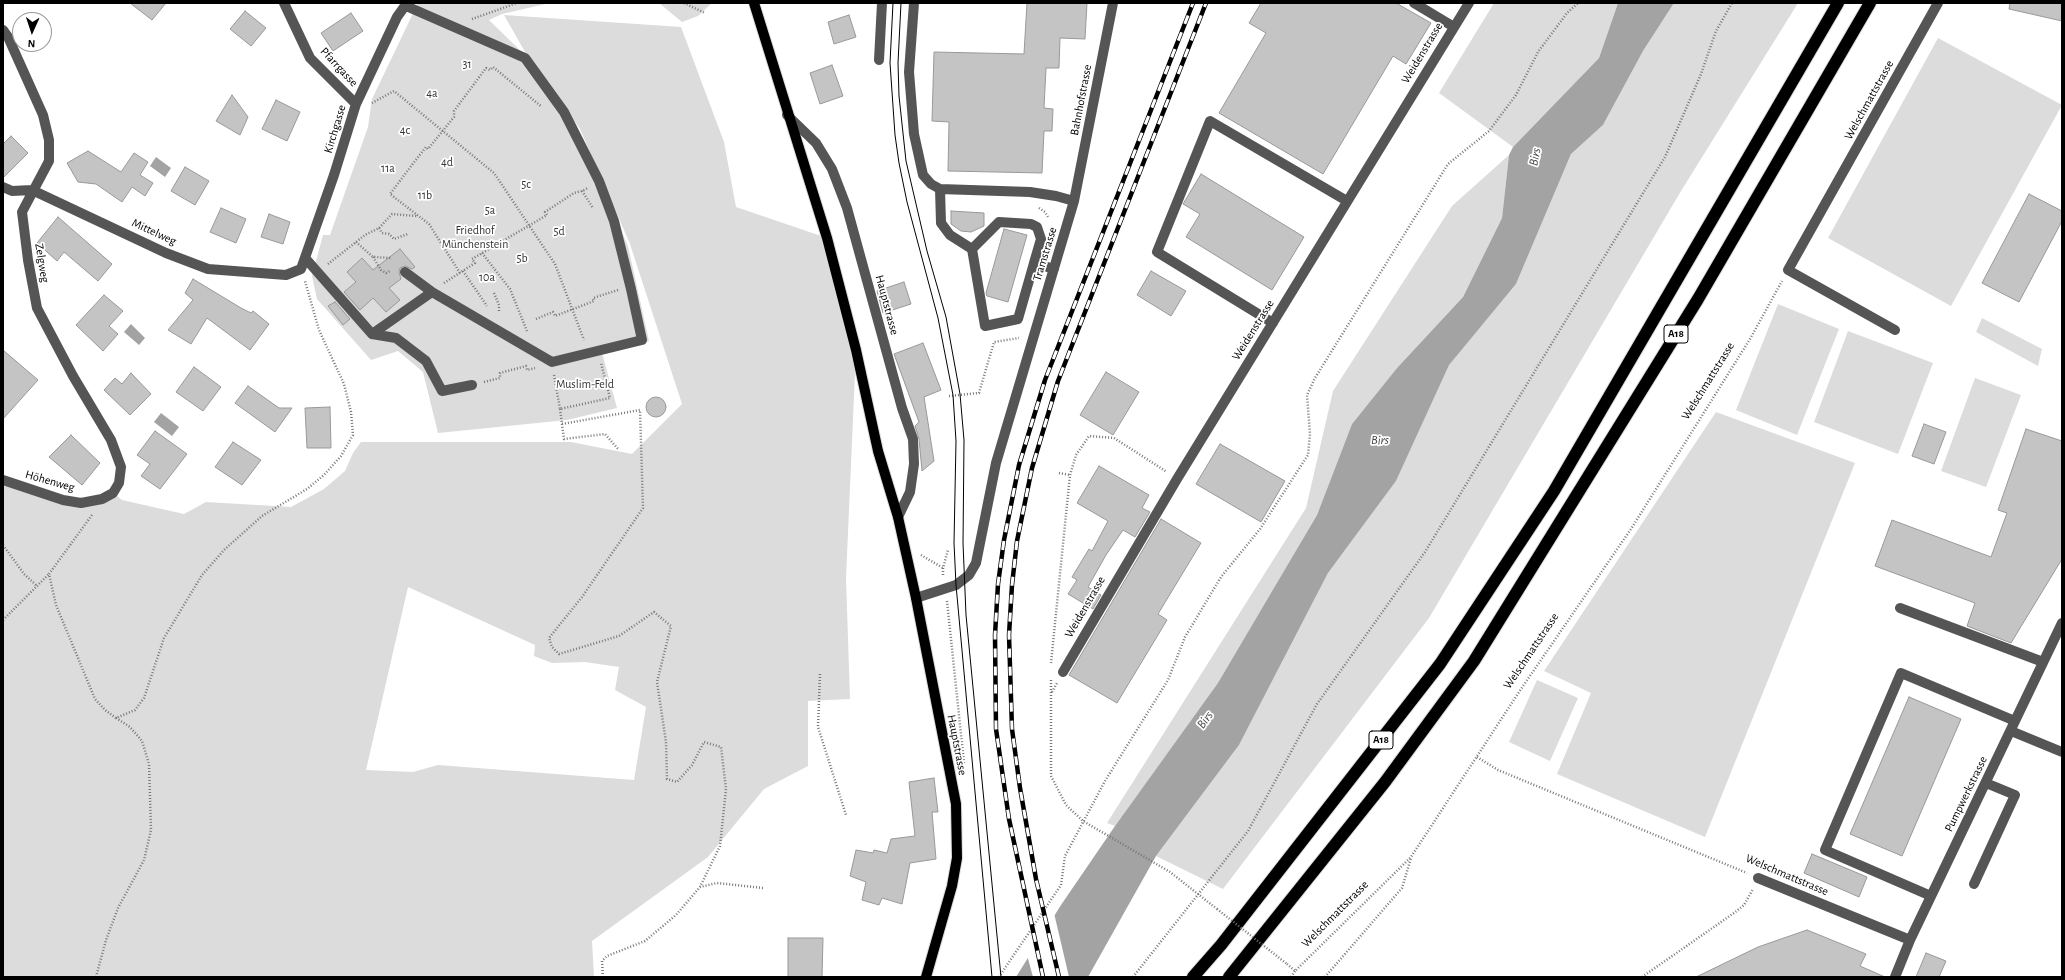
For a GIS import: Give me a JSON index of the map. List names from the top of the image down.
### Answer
{
  "streets": {
    "highway": ["A18"],
    "main road": ["Hauptstrasse"],
    "street": [
      "Weidenstrasse",
      "Pfarrgasse",
      "Bahnhofstrasse",
      "Welschmattstrasse",
      "Kirchgasse",
      "Mittelweg",
      "Tramstrasse",
      "Zelgweg",
      "Höhenweg",
      "Pumpwerkstrasse"
    ]
  },
  "crossings": [
    ["Pfarrgasse", "Kirchgasse"],
    ["Bahnhofstrasse", "Tramstrasse"],
    ["Welschmattstrasse", "Pumpwerkstrasse"],
    ["Kirchgasse", "Mittelweg"],
    ["Mittelweg", "Zelgweg"],
    ["Tramstrasse", "Hauptstrasse"],
    ["Zelgweg", "Höhenweg"]
  ],
  "water": ["Birs"],
  "parks": [
    "31",
    "4a",
    "4c",
    "4d",
    "11a",
    "5c",
    "11b",
    "5a",
    "Friedhof Münchenstein",
    "5d",
    "5b",
    "10a",
    "Muslim-Feld"
  ],
  "north": "bottom"
}
